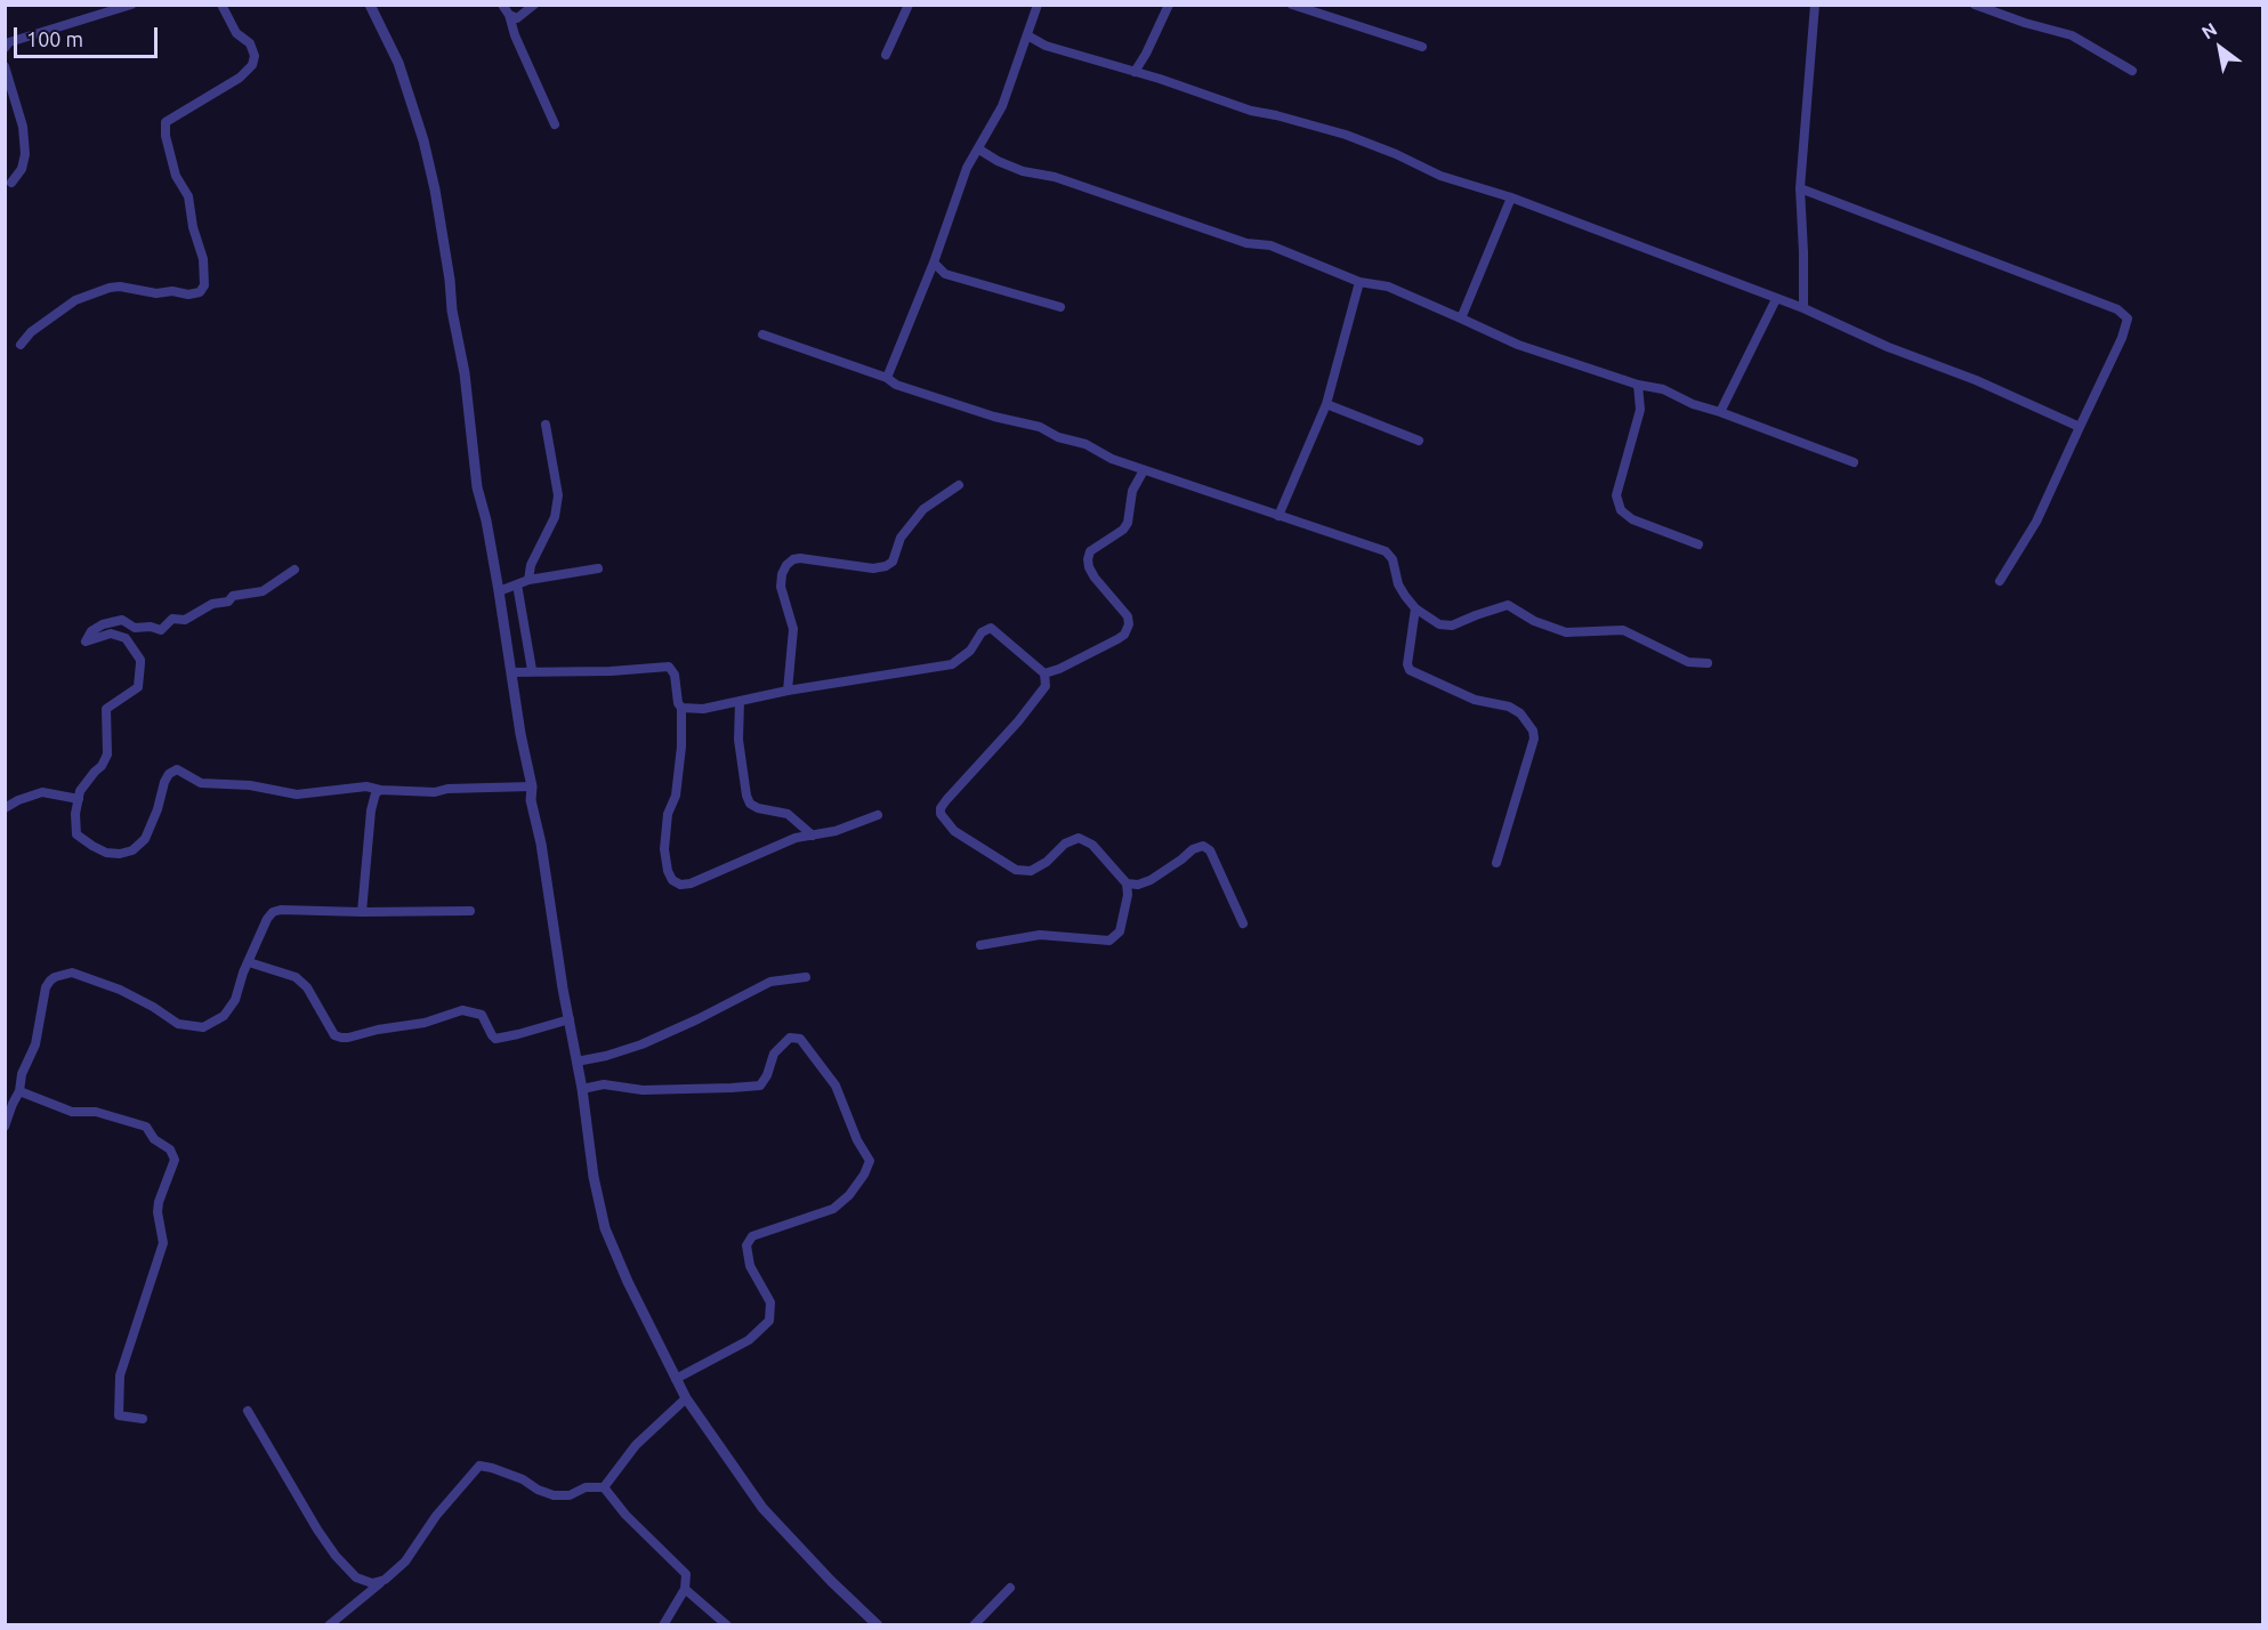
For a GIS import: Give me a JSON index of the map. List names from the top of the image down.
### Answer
{
  "scale_bar": "100 m",
  "north": "top left"
}
